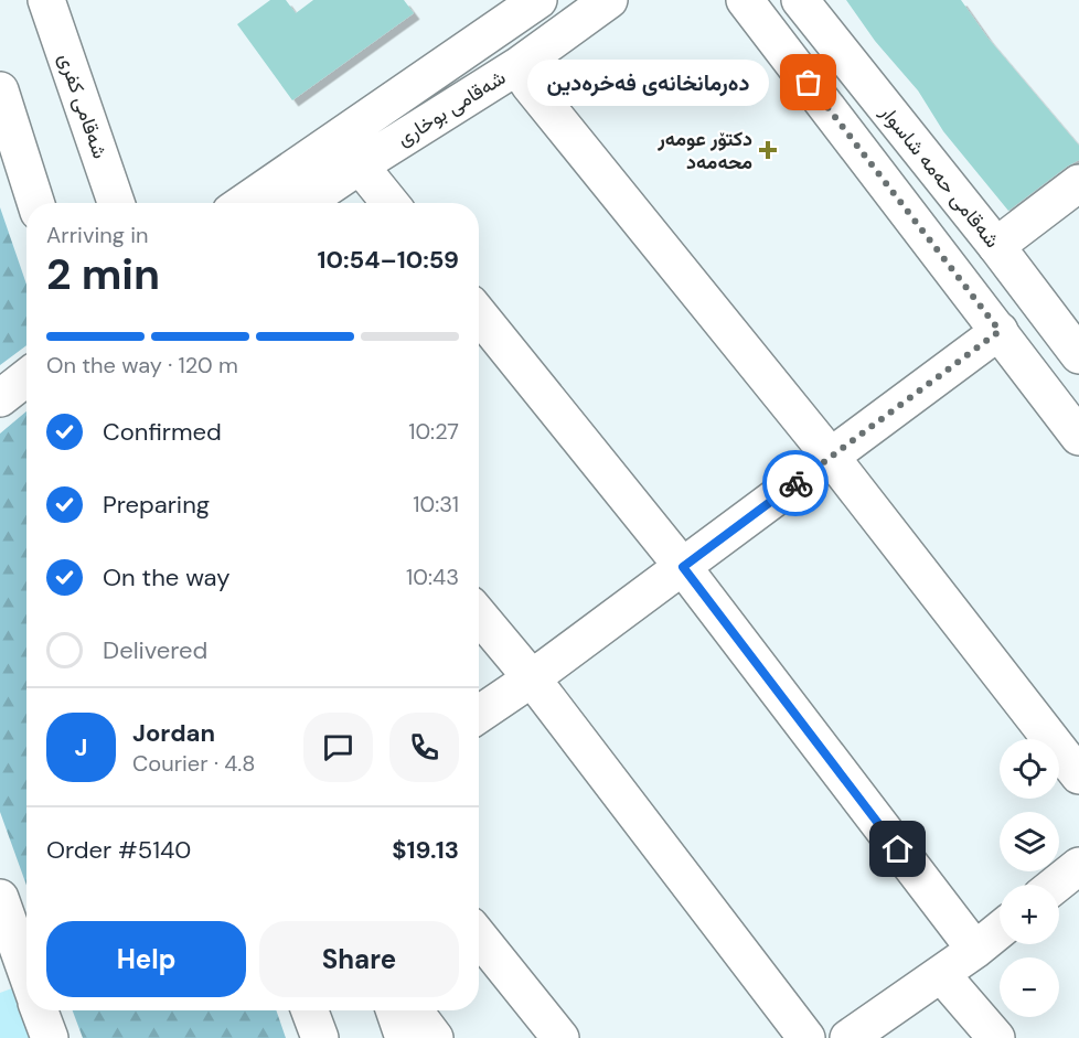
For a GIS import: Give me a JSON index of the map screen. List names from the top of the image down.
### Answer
{
  "streets": {
    "main road": ["شەقامی کفری", "شەقامی بوخاری", "شەقامی حەمە شاسوار"]
  },
  "places": {
    "other": ["دەرمانخانەی فەخرەدین"],
    "health": ["دکتۆر عومەر محەمەد"]
  },
  "page": {
    "bubble": "دەرمانخانەی فەخرەدین",
    "heading": ["2 min", "Arriving in", "10:54–10:59"],
    "panel": [
      "Jordan",
      "Courier · 4.8",
      "Order #5140",
      "$19.13"
    ],
    "bar": "On the way · 120 m",
    "list": [
      ["Confirmed", "10:27"],
      ["Preparing", "10:31"],
      ["On the way", "10:43"],
      "Delivered"
    ],
    "round": "J",
    "map_buttons": ["+", "−"],
    "buttons": ["Help", "Share"]
  }
}
